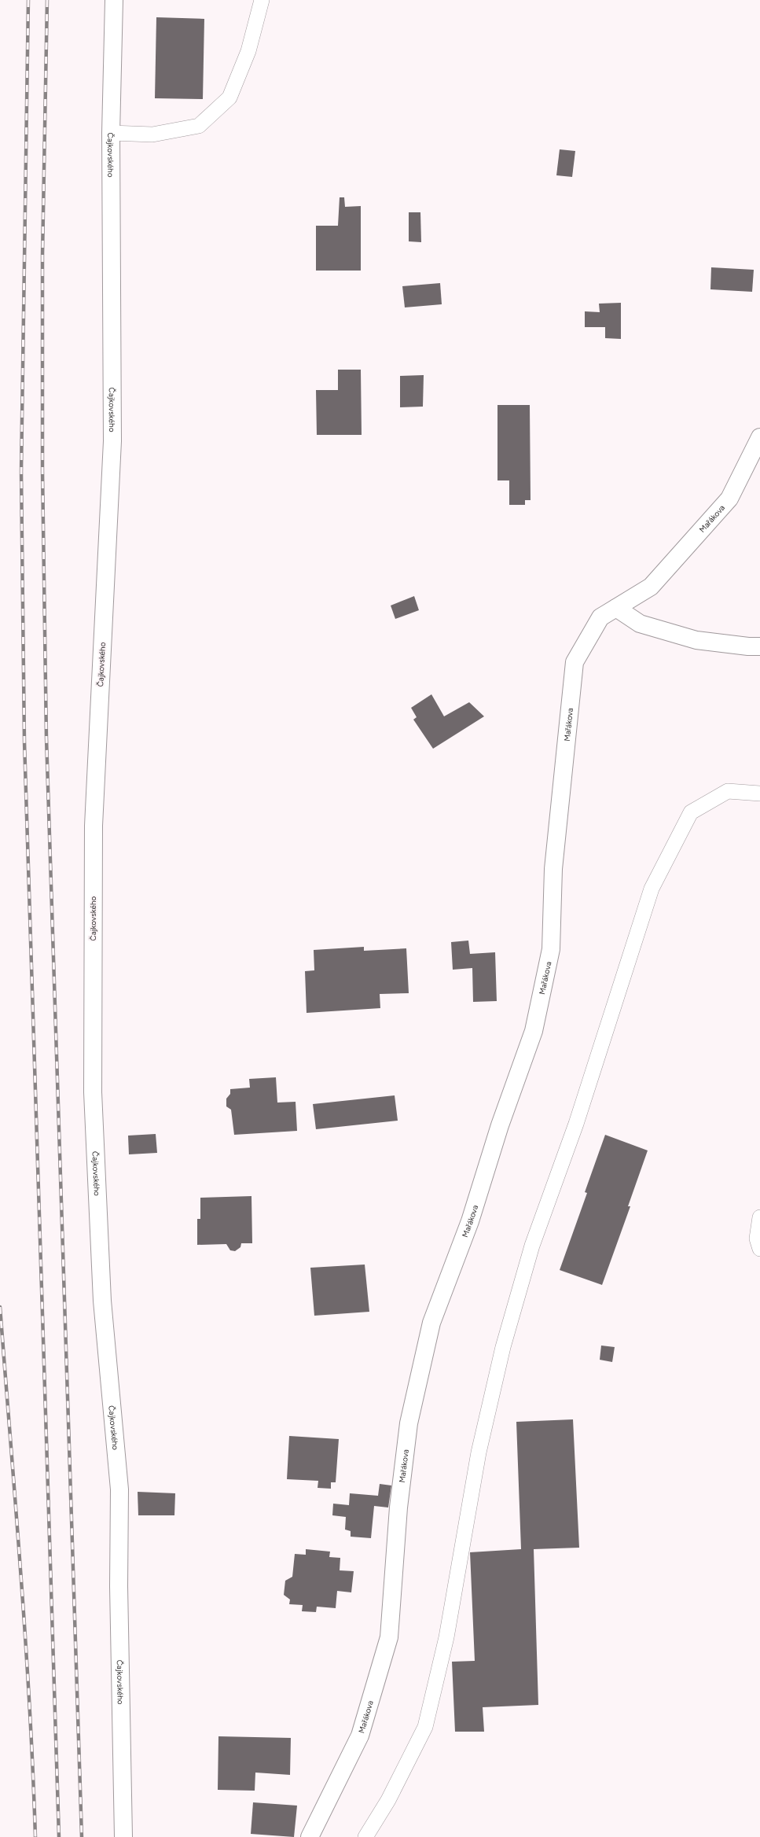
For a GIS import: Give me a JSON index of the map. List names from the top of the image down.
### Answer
{
  "streets": {
    "street": ["Čajkovského", "Mařákova"]
  }
}
